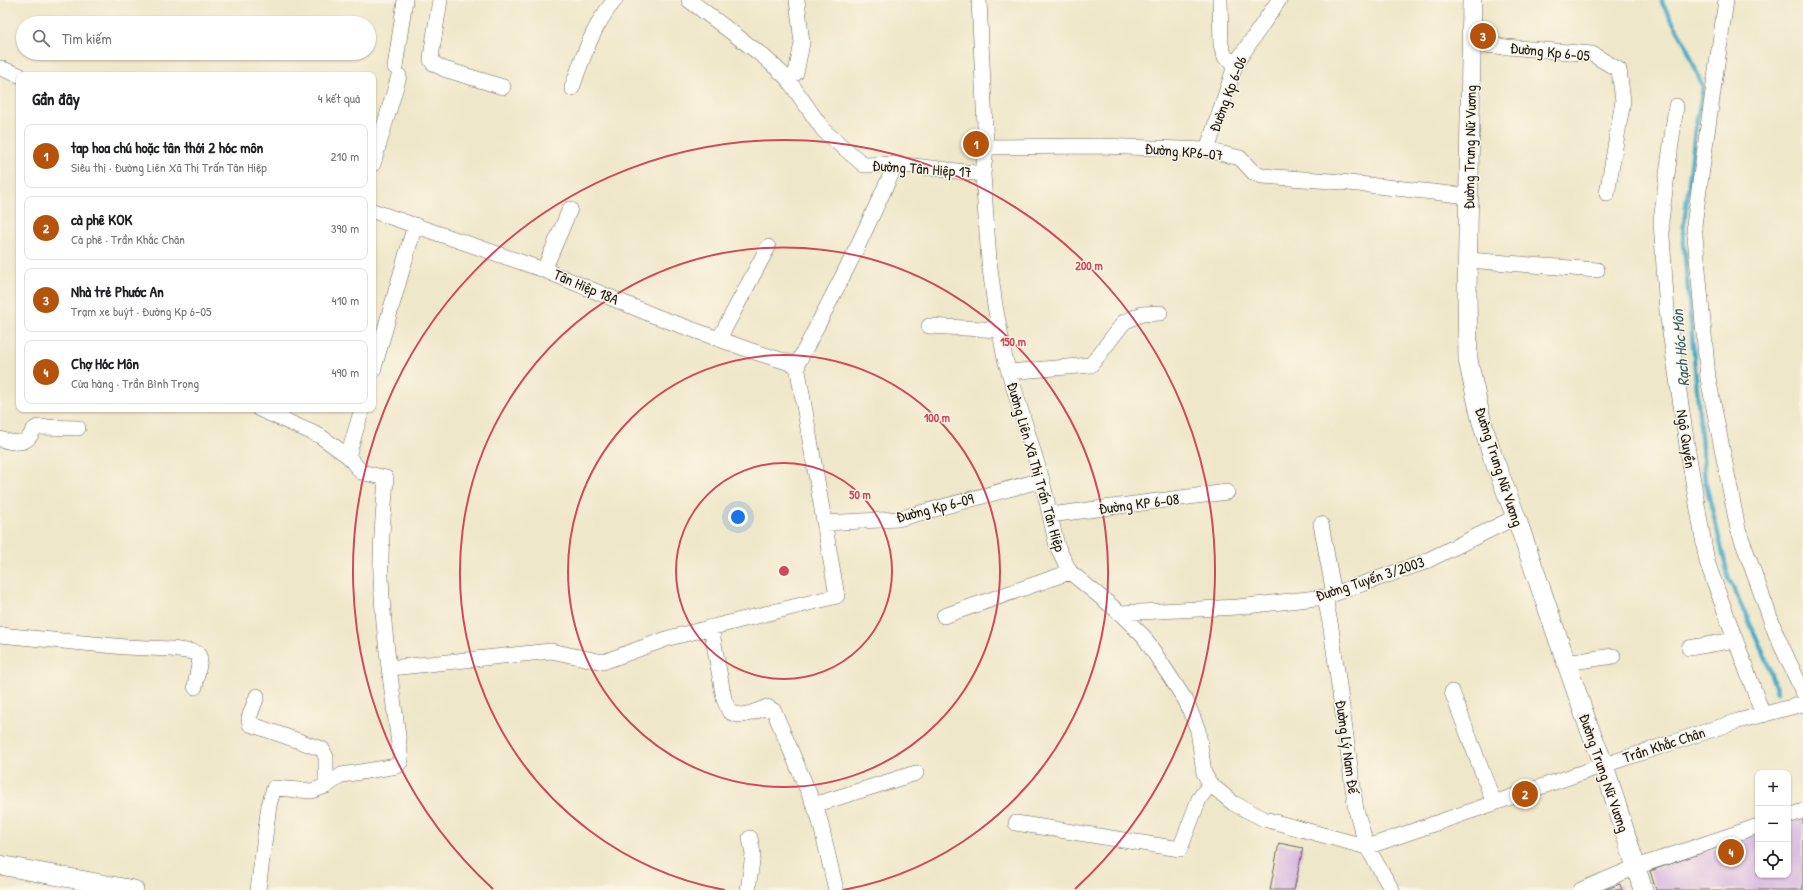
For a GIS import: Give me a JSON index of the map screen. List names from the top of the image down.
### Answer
{
  "streets": {
    "main road": ["Đường Trưng Nữ Vương"],
    "street": [
      "Đường Kp 6-05",
      "Đường Kp 6-06",
      "Đường KP6-07",
      "Đường Tân Hiệp 17",
      "Tân Hiệp 18A",
      "Ngô Quyền",
      "Đường Liên Xã Thị Trấn Tân Hiệp",
      "Đường KP 6-08",
      "Đường Kp 6-09",
      "Đường Tuyến 3/2003",
      "Trần Khắc Chân",
      "Đường Lý Nam Đế"
    ]
  },
  "crossings": [
    ["Đường Kp 6-05", "Đường Trưng Nữ Vương"],
    ["Đường Kp 6-06", "Đường KP6-07"],
    ["Đường Trưng Nữ Vương", "Đường KP6-07"],
    ["Đường Trưng Nữ Vương", "Đường Tuyến 3/2003"],
    ["Đường Trưng Nữ Vương", "Trần Khắc Chân"],
    ["Đường KP6-07", "Đường Liên Xã Thị Trấn Tân Hiệp"],
    ["Đường Tân Hiệp 17", "Đường Liên Xã Thị Trấn Tân Hiệp"],
    ["Ngô Quyền", "Trần Khắc Chân"],
    ["Đường Liên Xã Thị Trấn Tân Hiệp", "Đường KP 6-08"],
    ["Đường Liên Xã Thị Trấn Tân Hiệp", "Đường Kp 6-09"],
    ["Đường Liên Xã Thị Trấn Tân Hiệp", "Đường Tuyến 3/2003"],
    ["Đường Liên Xã Thị Trấn Tân Hiệp", "Trần Khắc Chân"],
    ["Đường Liên Xã Thị Trấn Tân Hiệp", "Đường Lý Nam Đế"],
    ["Đường Tuyến 3/2003", "Đường Lý Nam Đế"],
    ["Trần Khắc Chân", "Đường Lý Nam Đế"]
  ],
  "water": ["Rạch Hóc Môn"],
  "page": {
    "search": "Tìm kiếm",
    "pins": [
      "3",
      "1",
      "2",
      "4"
    ],
    "heading": ["Gần đây", "4 kết quả"],
    "list": [
      {
        "mark": "1",
        "name": "tap hoa chú hoặc tân thới 2 hóc môn",
        "note": "Siêu thị · Đường Liên Xã Thị Trấn Tân Hiệp",
        "value": "210 m"
      },
      {
        "mark": "2",
        "name": "cà phê KOK",
        "note": "Cà phê · Trần Khắc Chân",
        "value": "390 m"
      },
      {
        "mark": "3",
        "name": "Nhà trẻ Phước An",
        "note": "Trạm xe buýt · Đường Kp 6-05",
        "value": "410 m"
      },
      {
        "mark": "4",
        "name": "Chợ Hóc Môn",
        "note": "Cửa hàng · Trần Bình Trọng",
        "value": "490 m"
      }
    ],
    "map_buttons": ["+", "−"]
  },
  "rings": [
    "200 m",
    "150 m",
    "100 m",
    "50 m"
  ]
}
